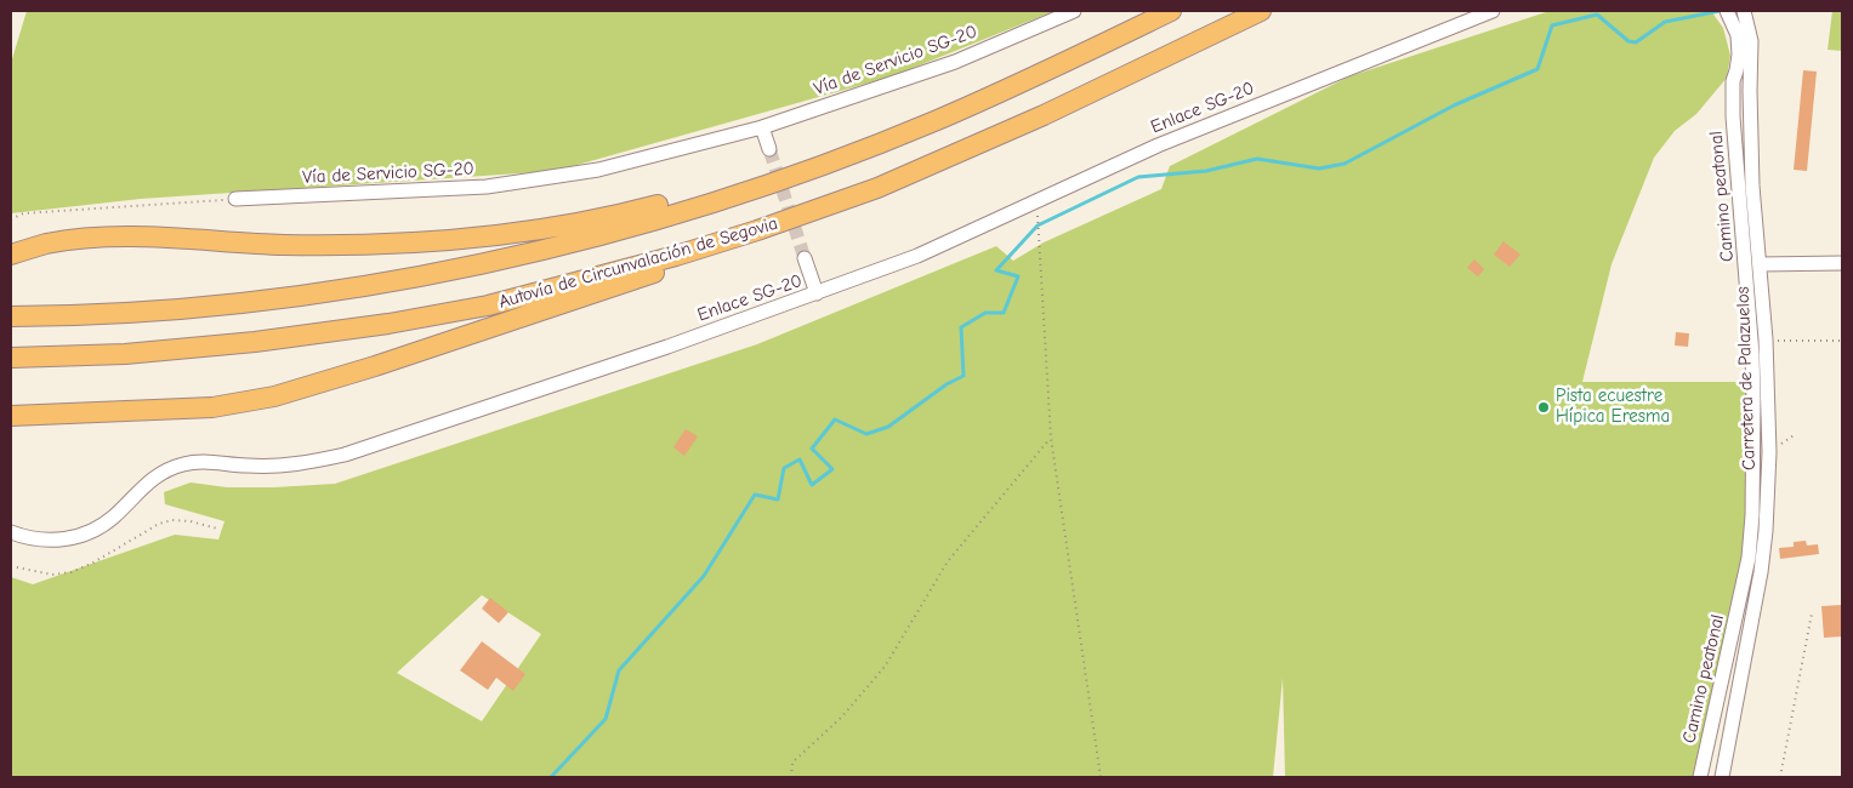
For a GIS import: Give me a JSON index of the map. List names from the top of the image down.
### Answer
{
  "streets": {
    "highway": ["Autovía de Circunvalación de Segovia"],
    "street": [
      "Vía de Servicio SG-20",
      "Enlace SG-20",
      "Camino peatonal",
      "Carretera de Palazuelos"
    ]
  },
  "places": ["Pista ecuestre Hípica Eresma"]
}
